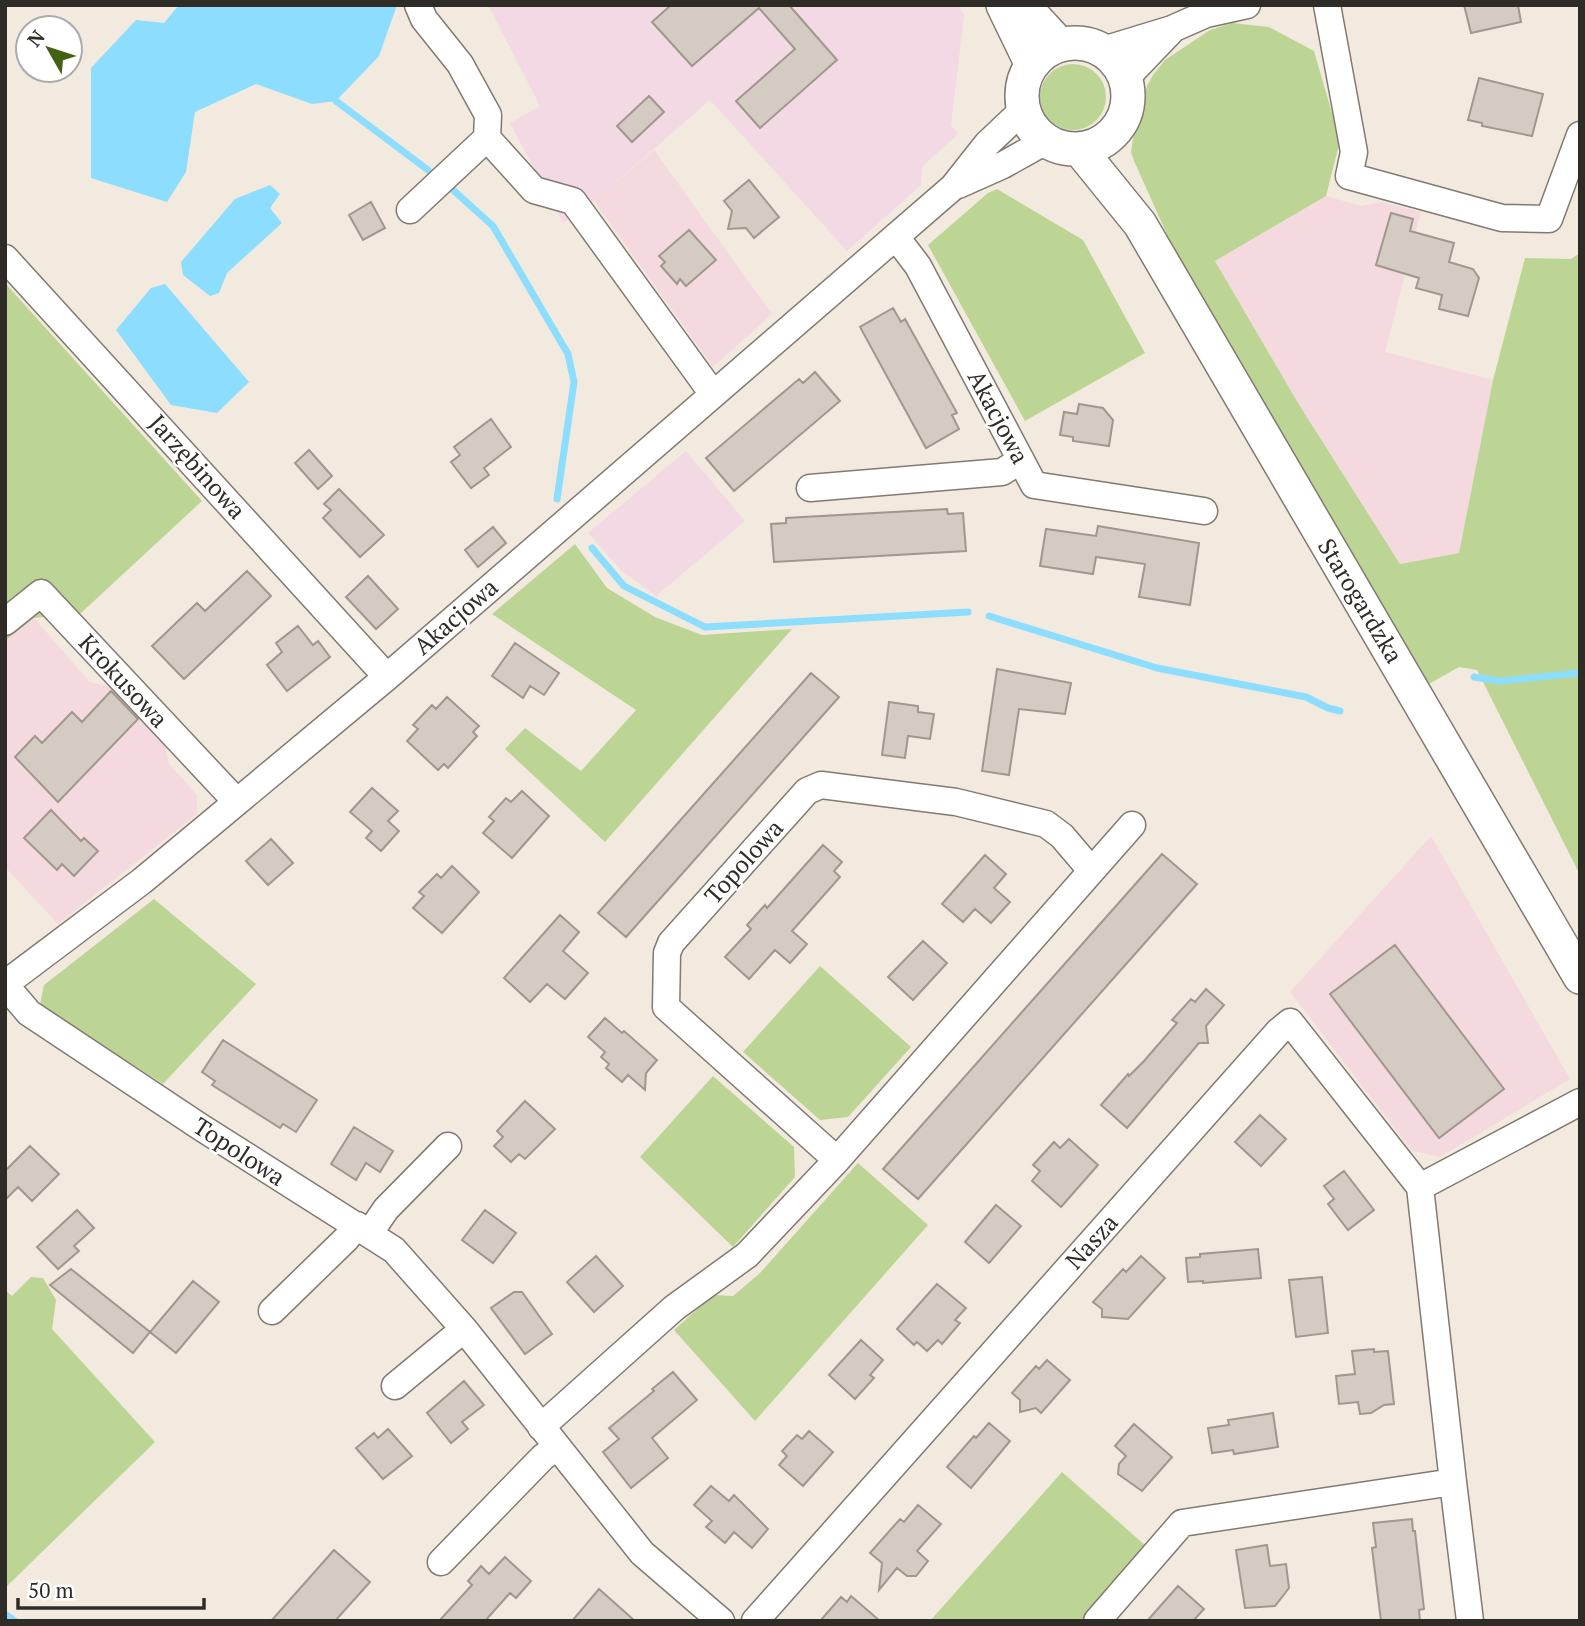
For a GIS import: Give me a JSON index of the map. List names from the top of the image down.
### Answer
{
  "streets": {
    "main road": ["Starogardzka"],
    "street": [
      "Akacjowa",
      "Jarzębinowa",
      "Krokusowa",
      "Topolowa",
      "Nasza"
    ]
  },
  "crossings": [
    ["Akacjowa", "Jarzębinowa"],
    ["Akacjowa", "Starogardzka"],
    ["Akacjowa", "Krokusowa"],
    ["Akacjowa", "Topolowa"]
  ],
  "scale_bar": "50 m",
  "north": "top left"
}
